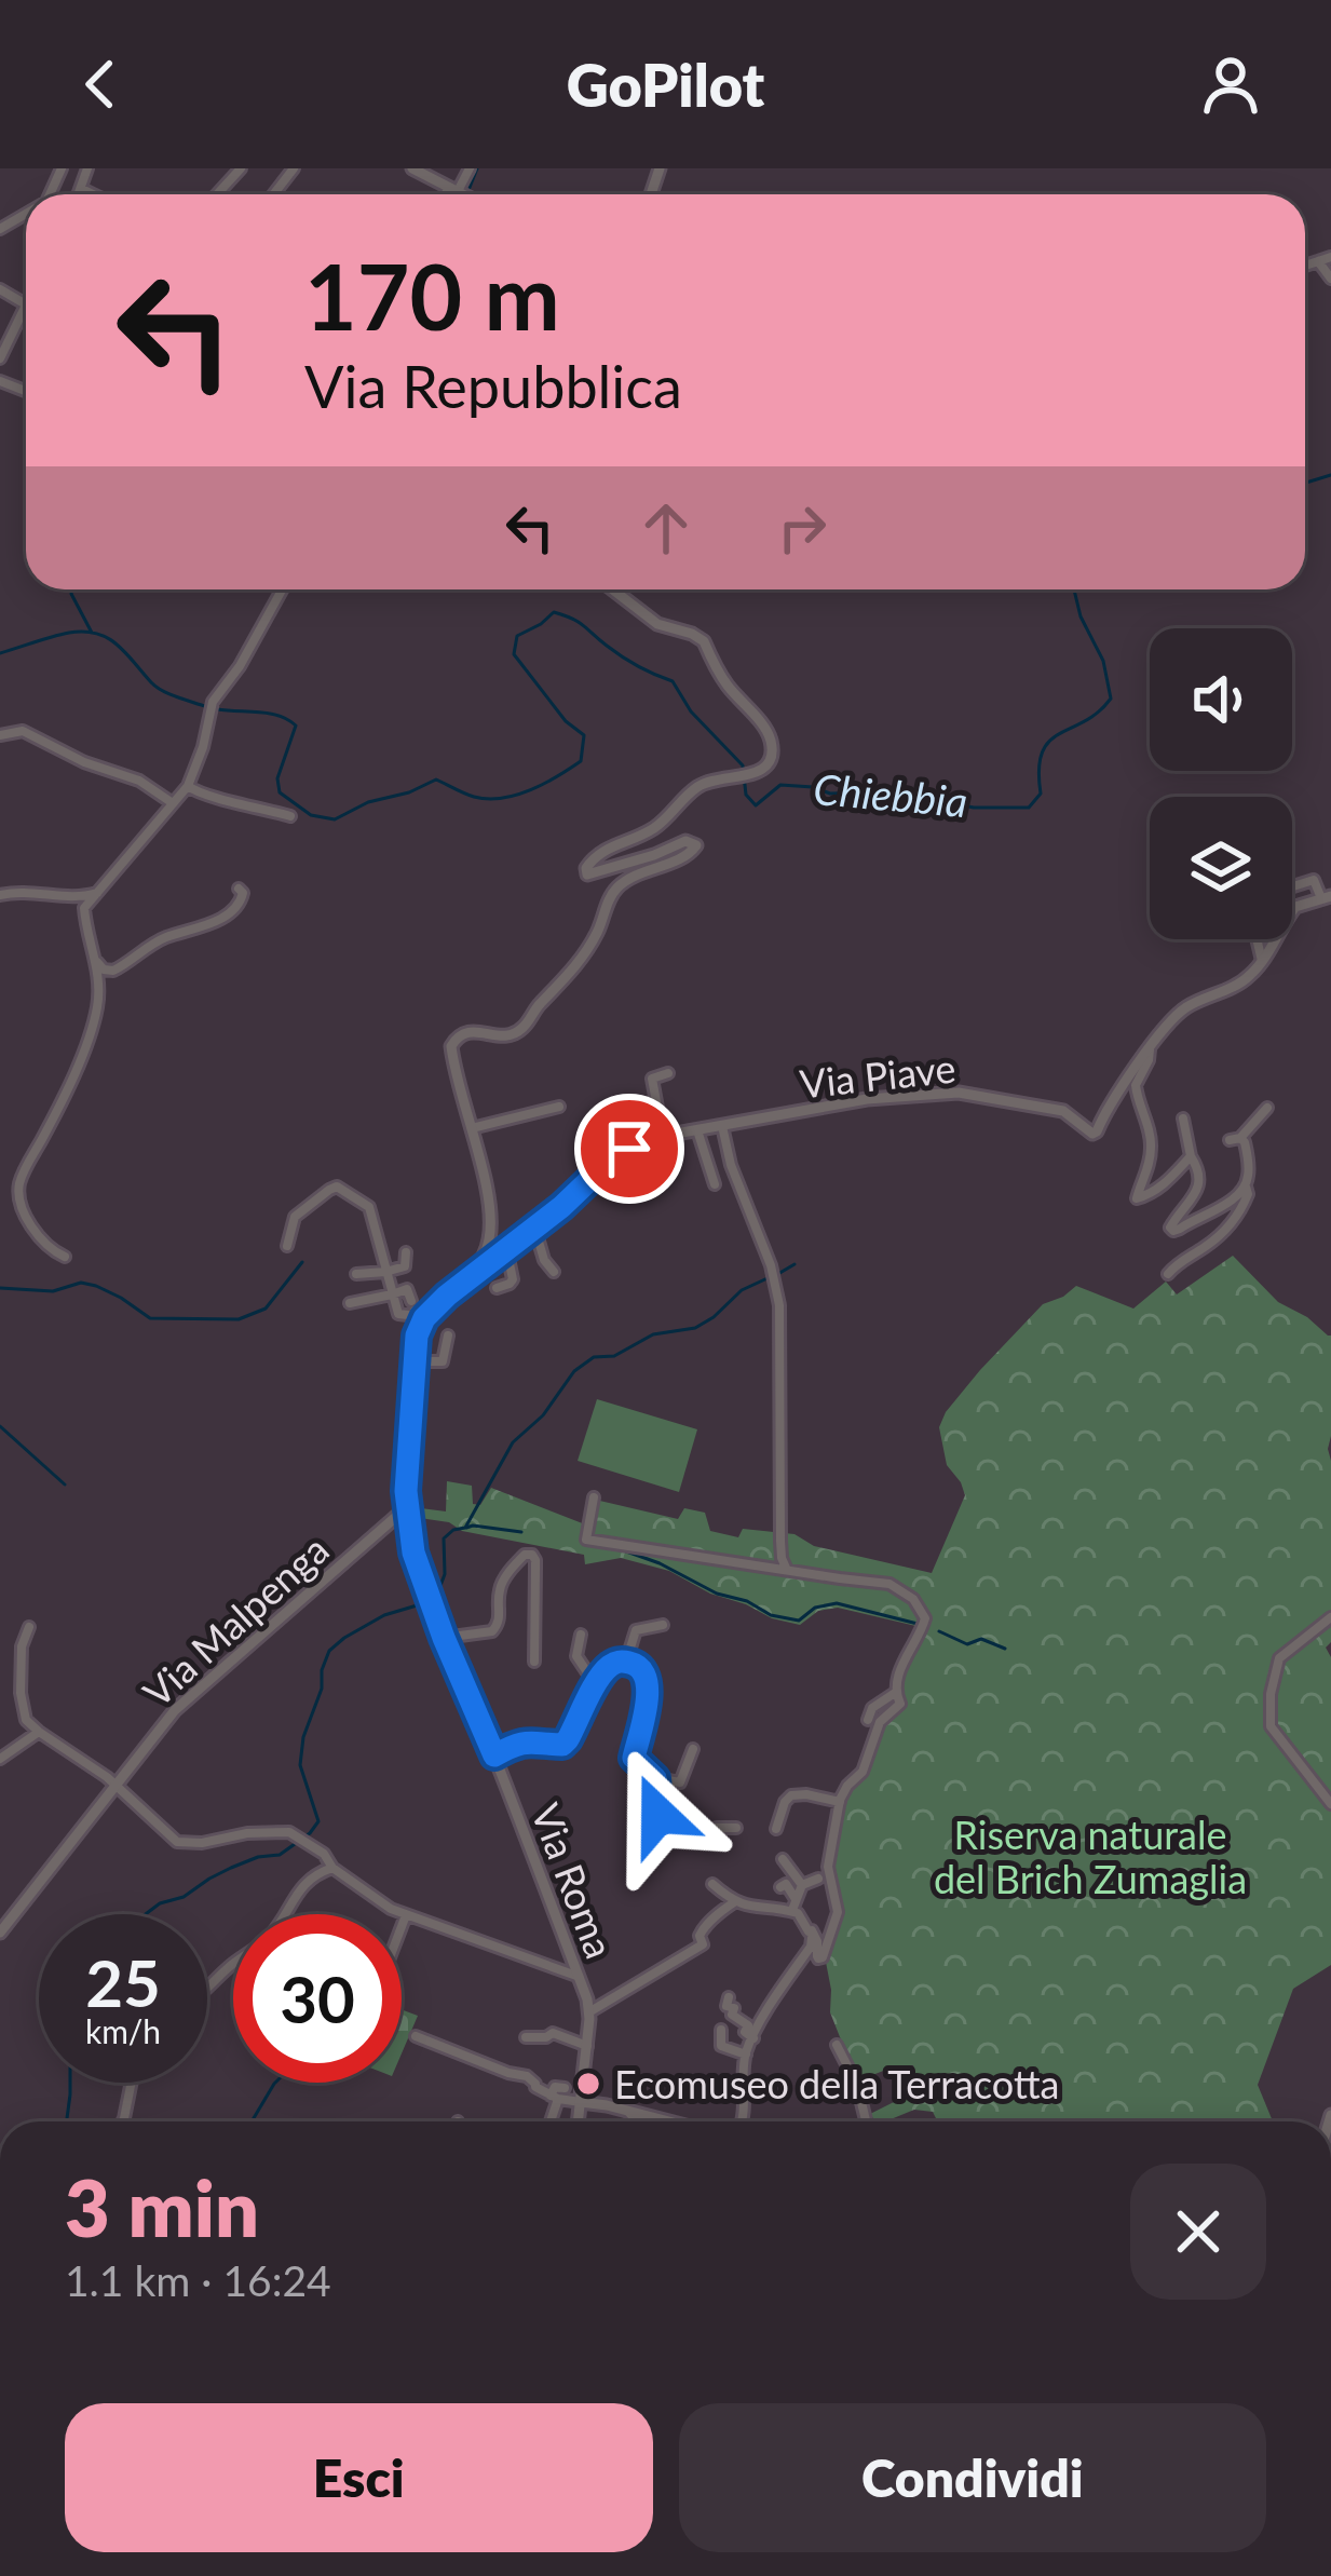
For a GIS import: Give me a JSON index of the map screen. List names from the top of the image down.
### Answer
{
  "streets": {
    "street": ["Via Piave", "Via Malpenga", "Via Roma"]
  },
  "crossings": [
    ["Via Malpenga", "Via Roma"]
  ],
  "water": ["Chiebbia"],
  "parks": ["Riserva naturale del Brich Zumaglia"],
  "places": ["Ecomuseo della Terracotta"],
  "page": {
    "header": "GoPilot",
    "turn": ["170 m", "Via Repubblica"],
    "speed": "25 km/h",
    "limit": "30",
    "heading": ["3 min", "1.1 km · 16:24"],
    "buttons": ["Esci", "Condividi"]
  }
}
